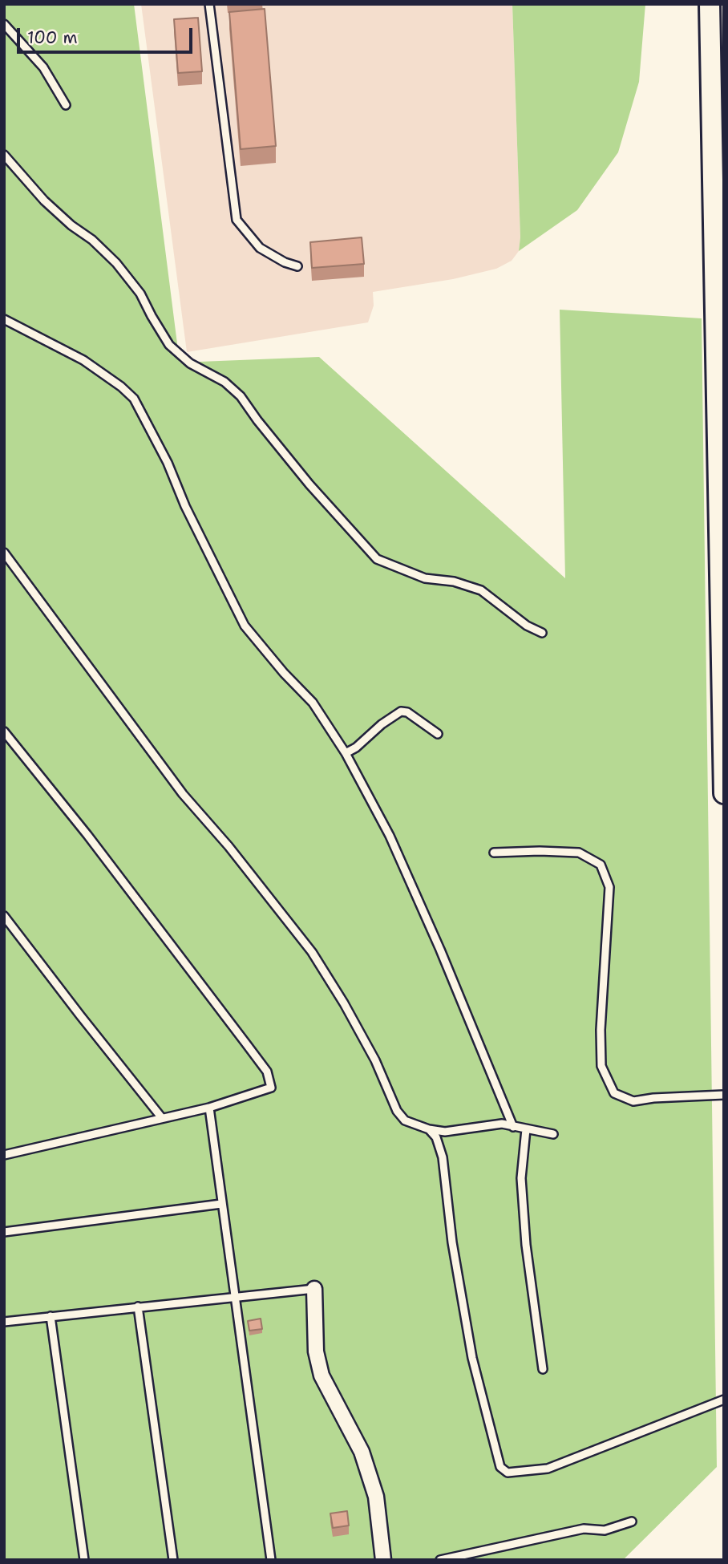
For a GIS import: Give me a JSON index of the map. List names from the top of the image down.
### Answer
{
  "scale_bar": "100 m"
}
